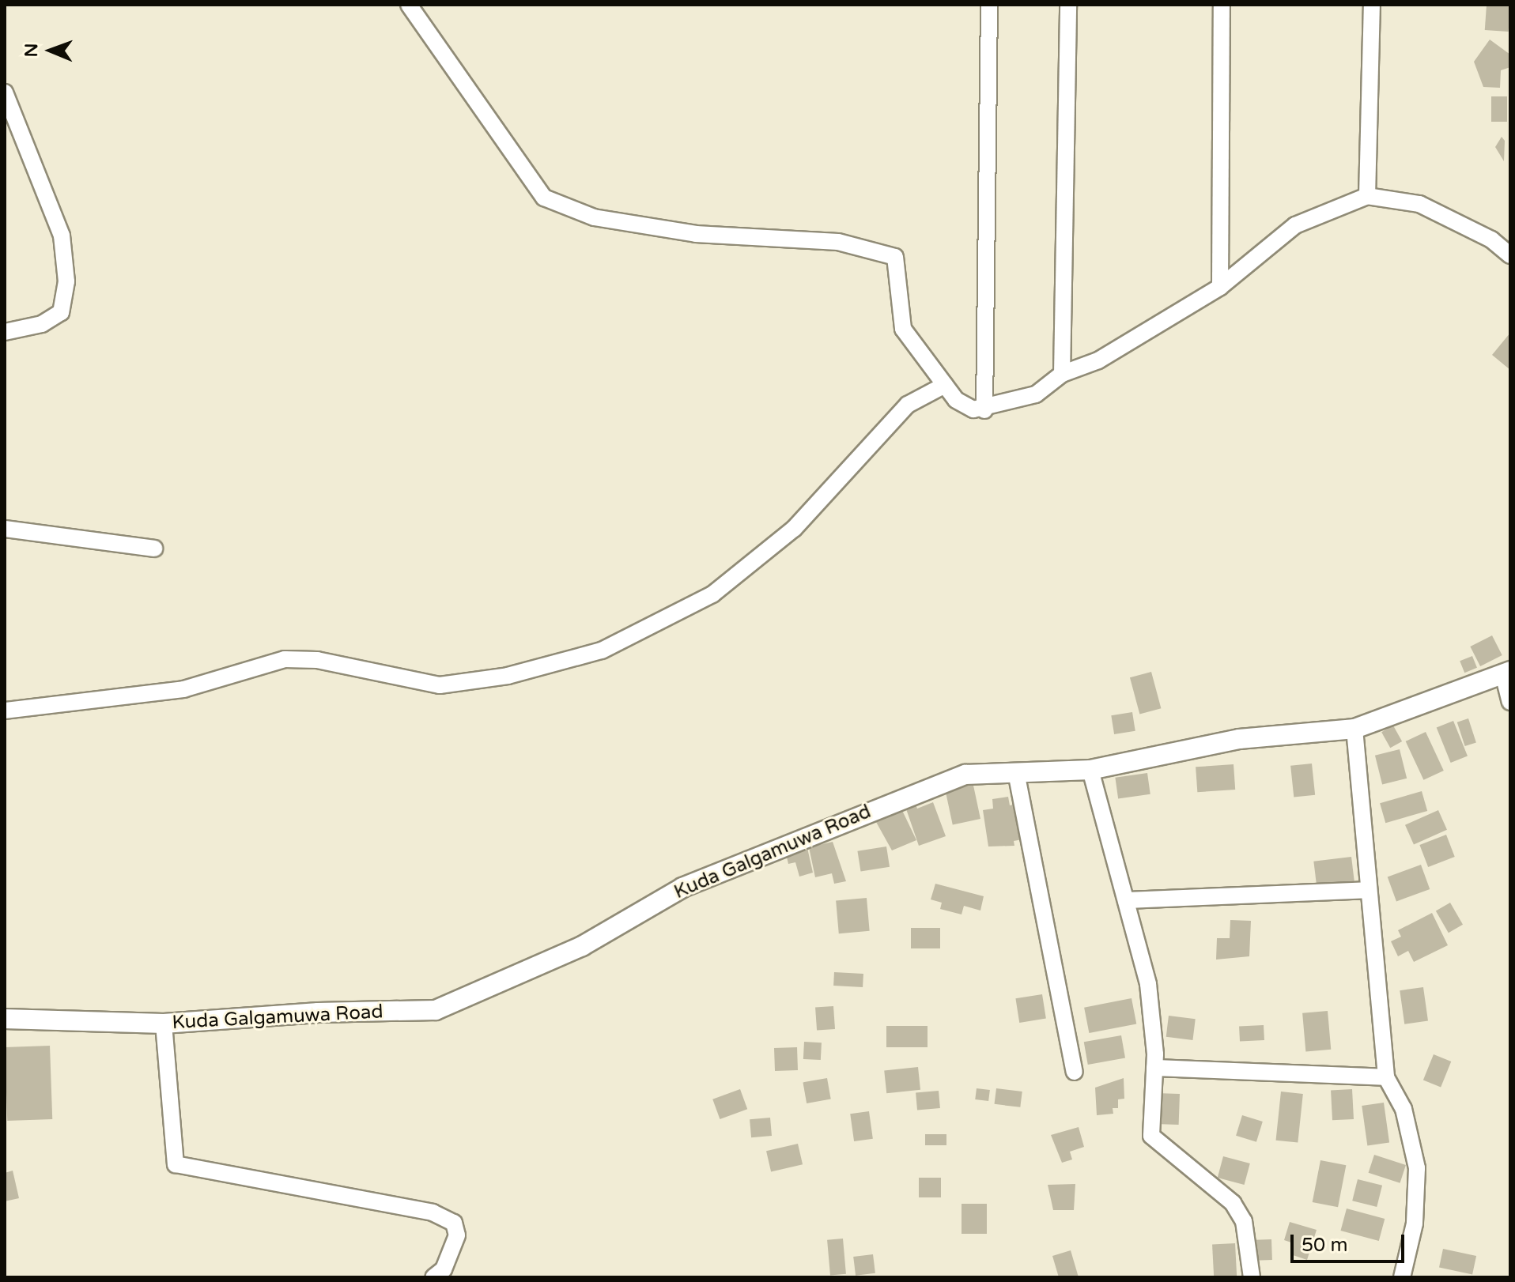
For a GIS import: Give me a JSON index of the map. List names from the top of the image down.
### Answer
{
  "streets": {
    "street": ["Kuda Galgamuwa Road"]
  },
  "scale_bar": "50 m",
  "north": "left"
}
